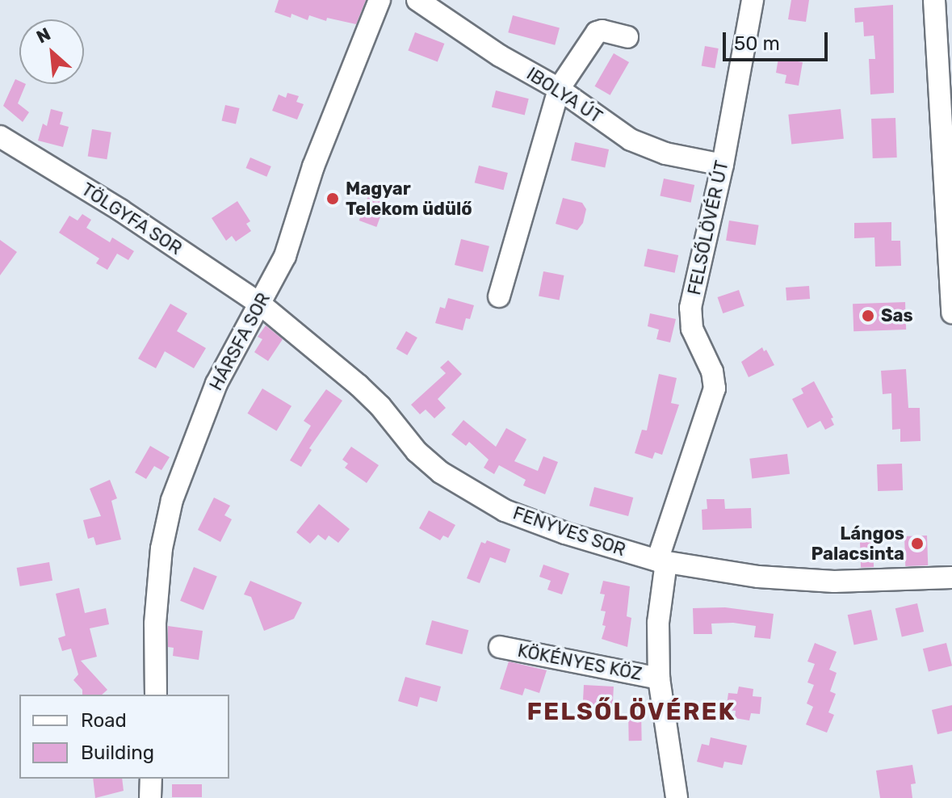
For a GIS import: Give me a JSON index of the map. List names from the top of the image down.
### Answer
{
  "streets": {
    "street": [
      "IBOLYA ÚT",
      "TÖLGYFA SOR",
      "FELSŐLÖVÉR ÚT",
      "HÁRSFA SOR",
      "FENYVES SOR",
      "KÖKÉNYES KÖZ"
    ]
  },
  "crossings": [
    ["IBOLYA ÚT", "FELSŐLÖVÉR ÚT"],
    ["TÖLGYFA SOR", "HÁRSFA SOR"],
    ["TÖLGYFA SOR", "FENYVES SOR"],
    ["FELSŐLÖVÉR ÚT", "FENYVES SOR"],
    ["FELSŐLÖVÉR ÚT", "KÖKÉNYES KÖZ"],
    ["HÁRSFA SOR", "FENYVES SOR"]
  ],
  "districts": ["FELSŐLÖVÉREK"],
  "places": ["Magyar Telekom üdülő", "Sas", "Lángos Palacsinta"],
  "legend": ["Road", "Building"],
  "scale_bar": "50 m",
  "north": "top left"
}
